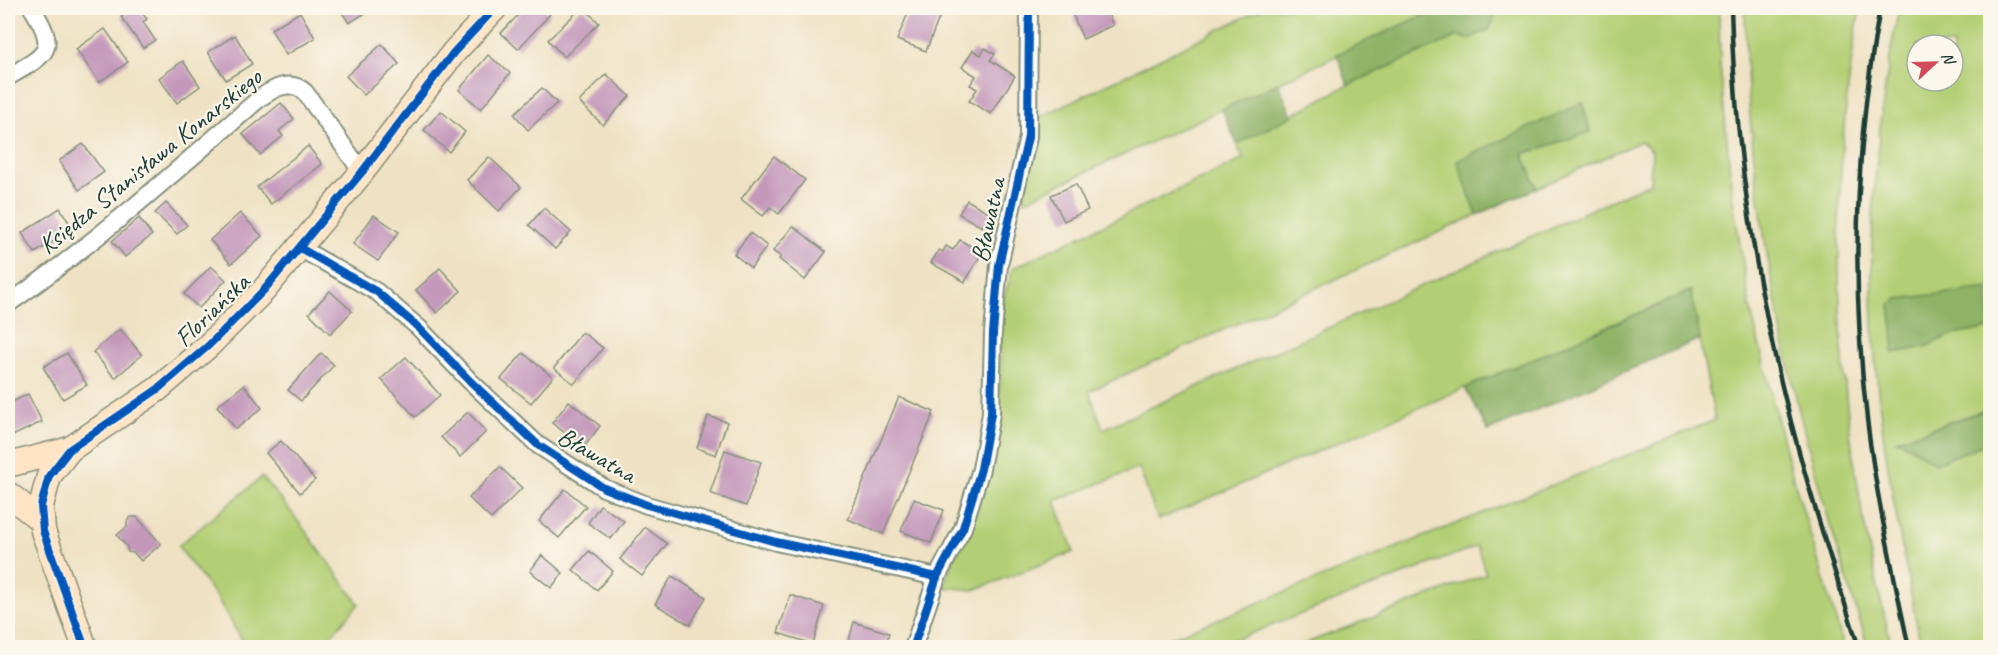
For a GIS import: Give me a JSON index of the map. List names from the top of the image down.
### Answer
{
  "streets": {
    "street": ["Księdza Stanisława Konarskiego", "Bławatna", "Floriańska"]
  },
  "crossings": [
    ["Księdza Stanisława Konarskiego", "Floriańska"],
    ["Bławatna", "Floriańska"]
  ],
  "north": "right"
}
